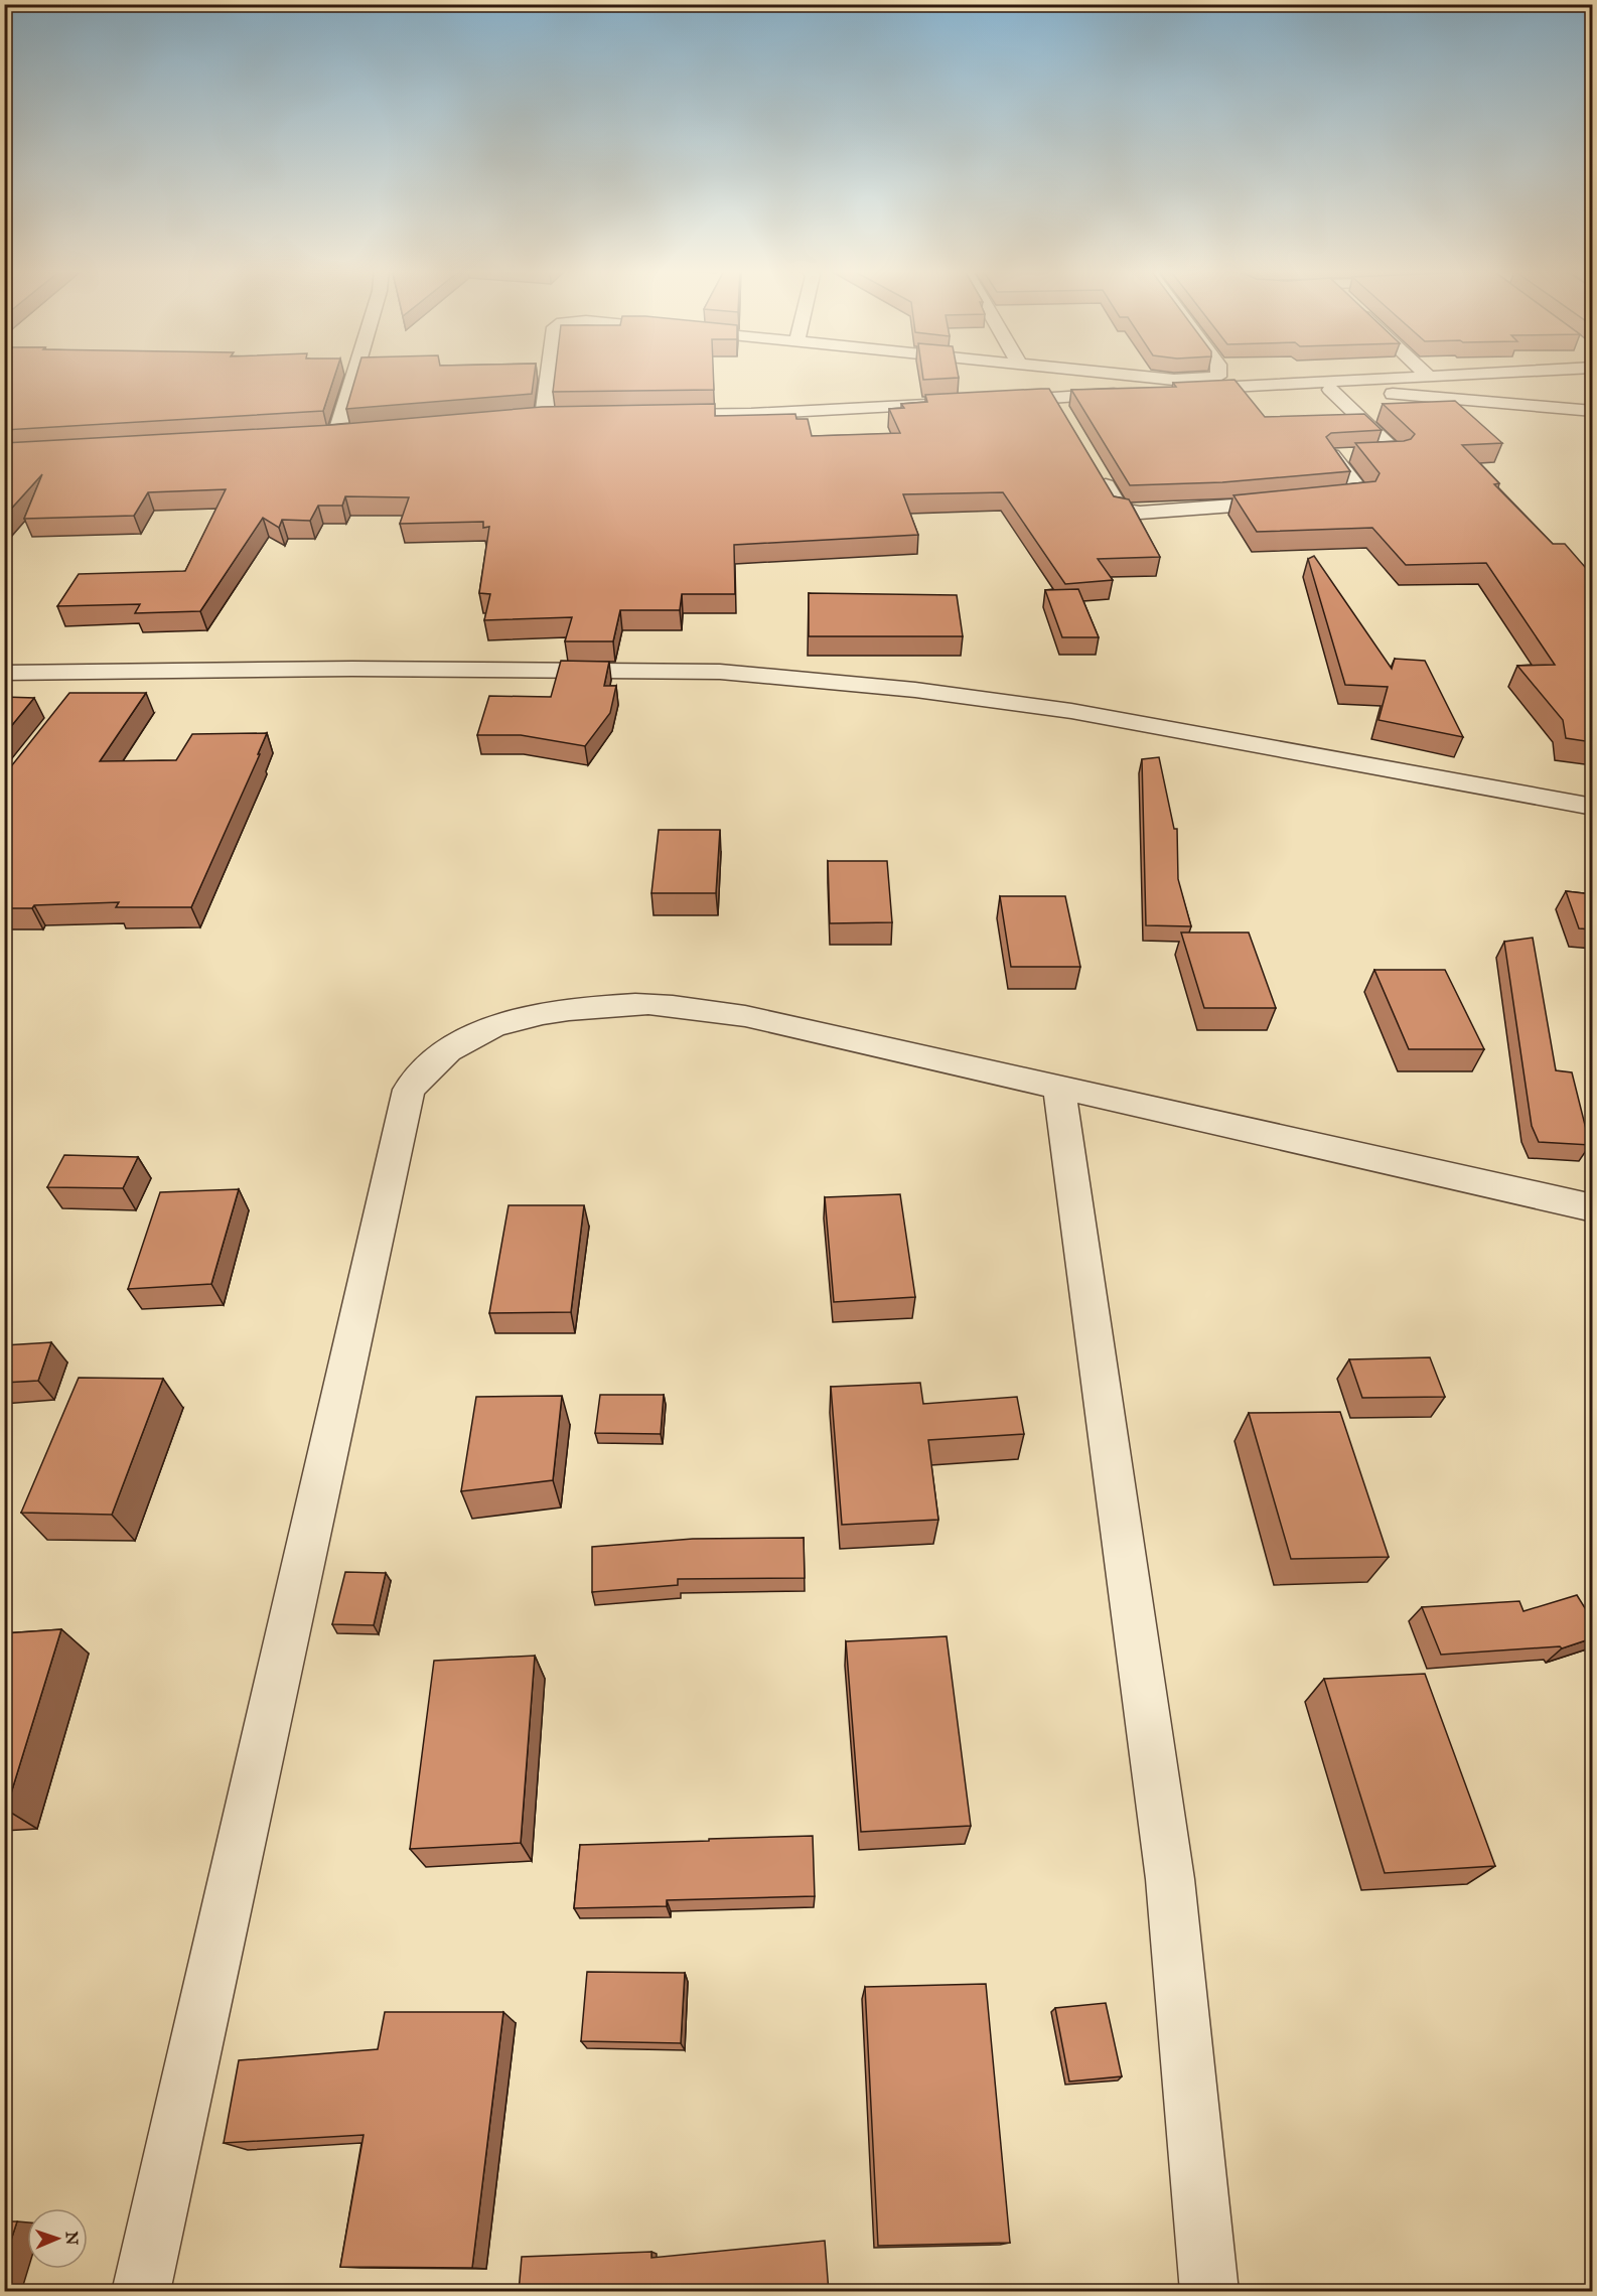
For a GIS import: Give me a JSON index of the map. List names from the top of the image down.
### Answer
{
  "north": "right"
}
